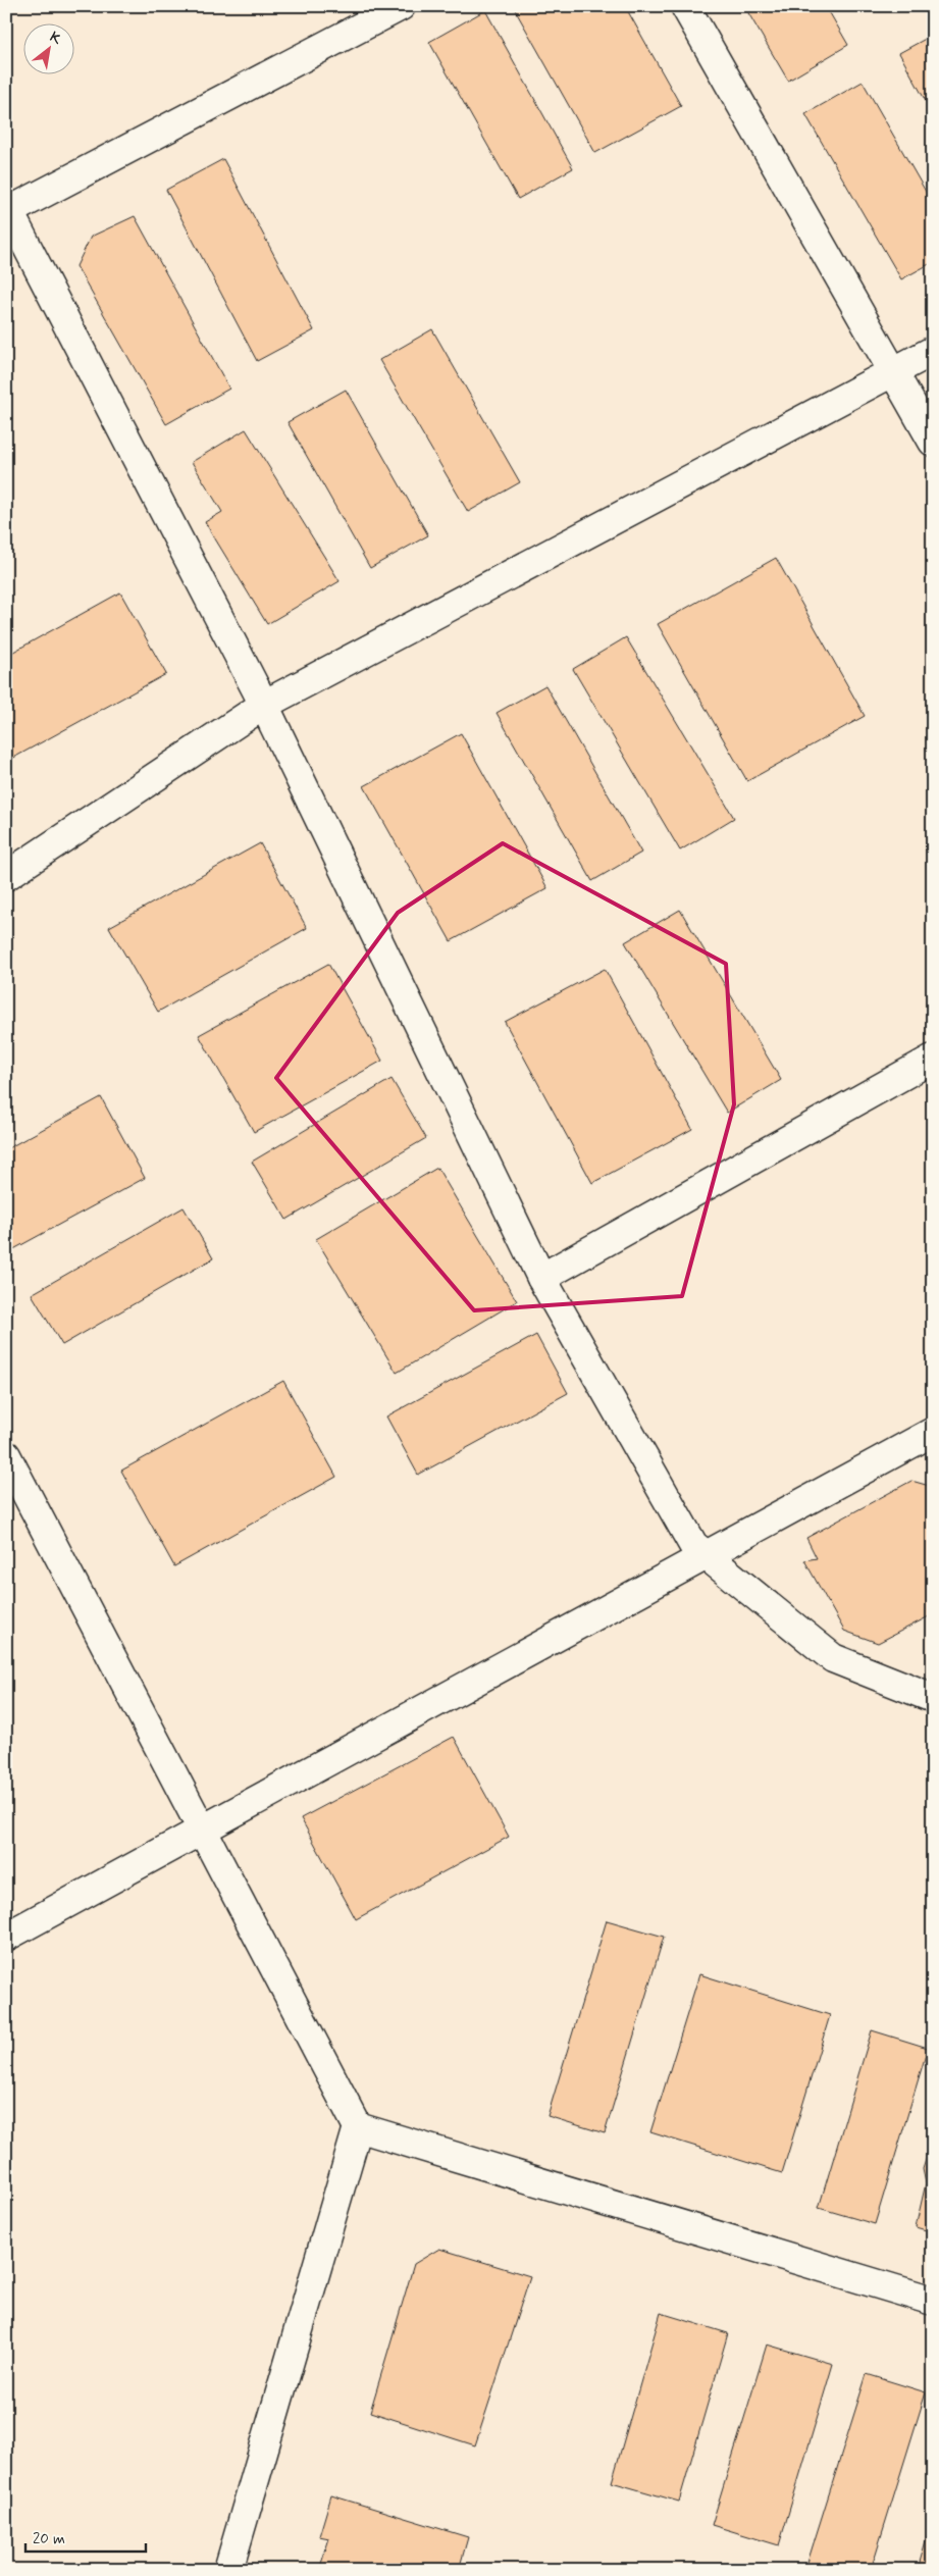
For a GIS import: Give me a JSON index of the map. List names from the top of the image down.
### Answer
{
  "scale_bar": "20 m",
  "north": "top right"
}
